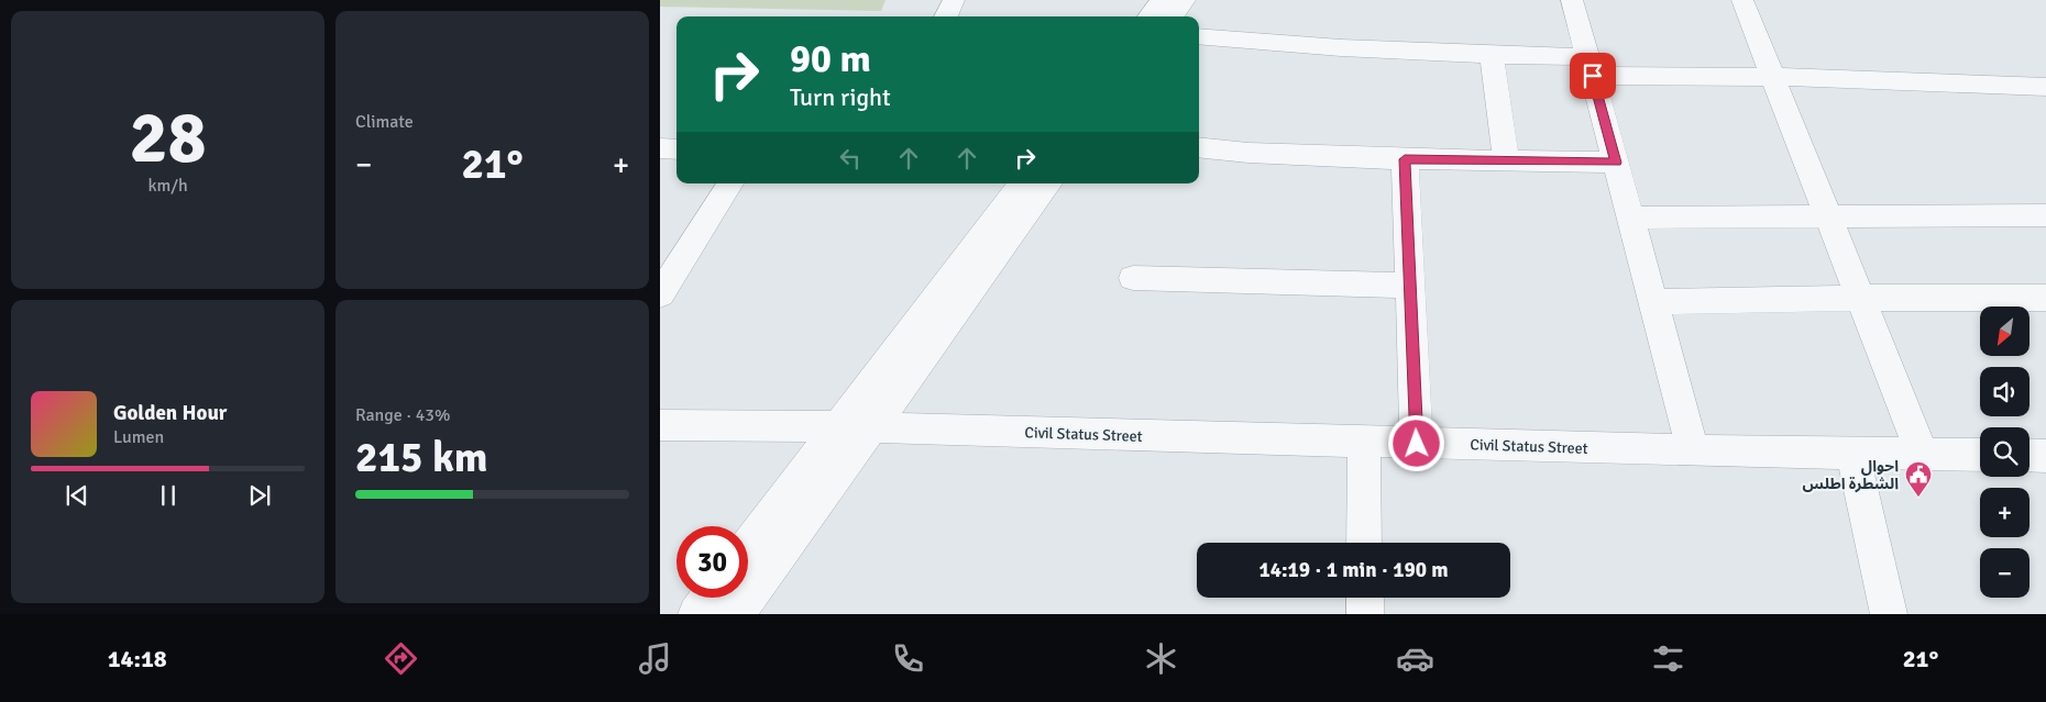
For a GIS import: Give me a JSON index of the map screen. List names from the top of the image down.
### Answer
{
  "streets": {
    "street": ["Civil Status Street"]
  },
  "places": {
    "public building": ["احوال الشطرة اطلس"]
  },
  "north": "bottom left",
  "page": {
    "tile": [
      ["28", "km/h"],
      "Climate",
      ["Range · 43%", "215 km"]
    ],
    "turn": ["90 m", "Turn right"],
    "heat": ["−", "21°", "+"],
    "map_buttons": ["+", "−"],
    "song": ["Golden Hour", "Lumen"],
    "limit": "30",
    "trip": "14:19 · 1 min · 190 m",
    "tabs": ["14:18", "21°"]
  }
}
